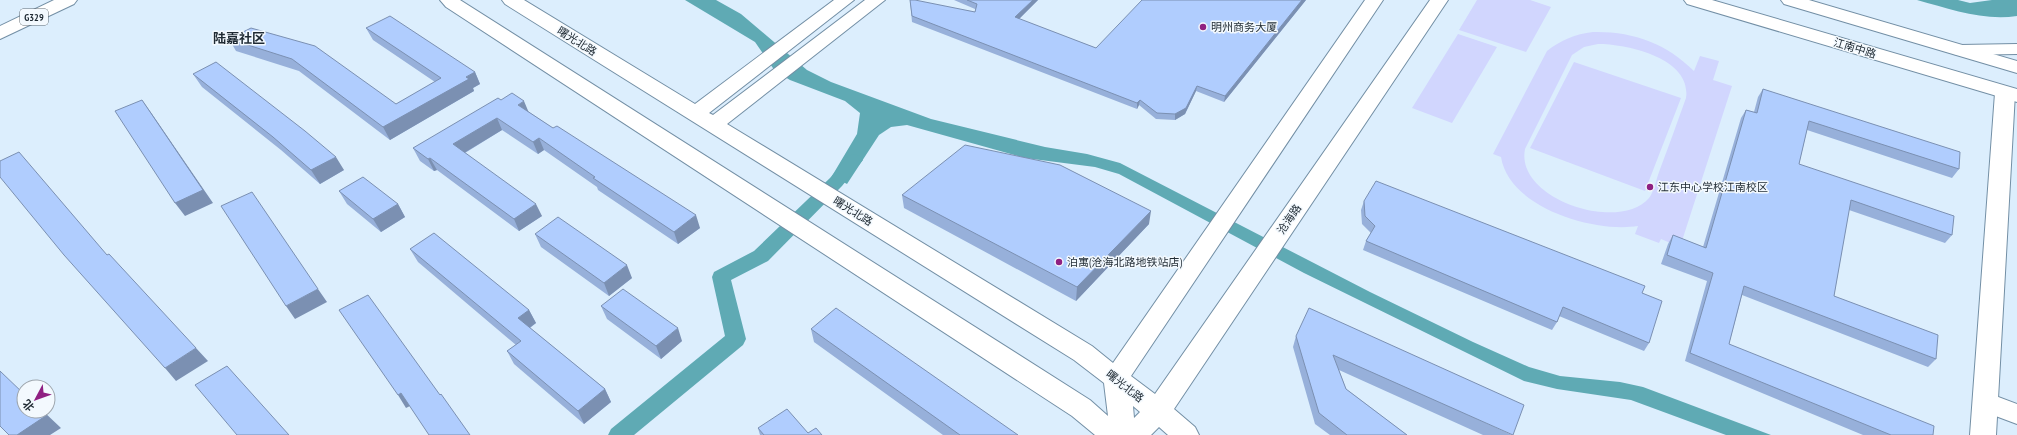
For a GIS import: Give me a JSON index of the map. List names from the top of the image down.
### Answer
{
  "streets": {
    "main road": [
      "G329",
      "曙光北路",
      "江南中路",
      "沧海路"
    ]
  },
  "crossings": [
    ["曙光北路", "沧海路"]
  ],
  "districts": ["陆嘉社区"],
  "places": ["明州商务大厦", "江东中心学校江南校区", "泊寓(沧海北路地铁站店)"],
  "north": "bottom left"
}
